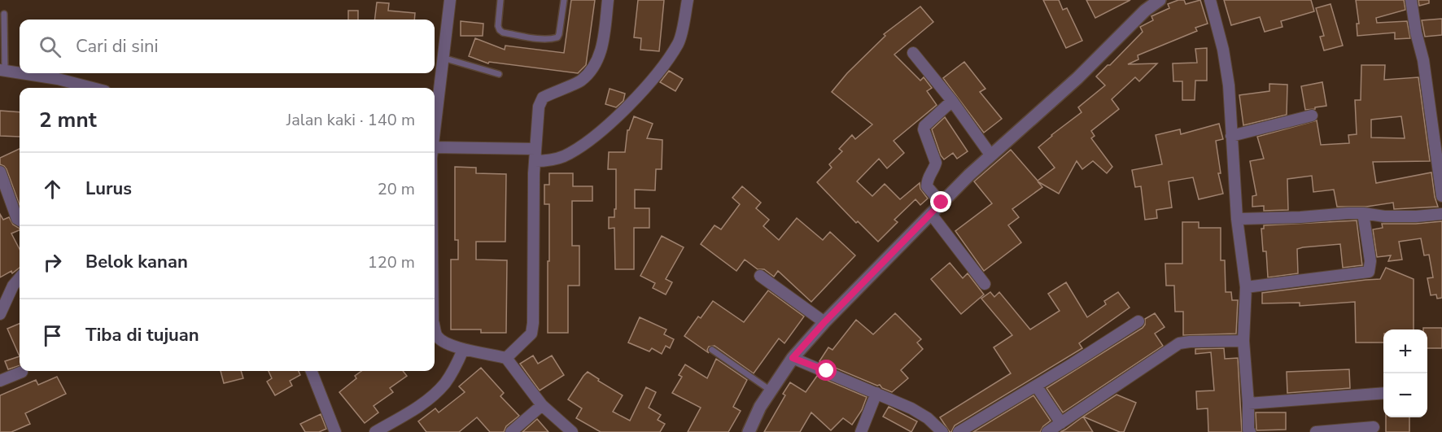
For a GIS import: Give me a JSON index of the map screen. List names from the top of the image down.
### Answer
{
  "page": {
    "search": "Cari di sini",
    "heading": ["2 mnt", "Jalan kaki · 140 m"],
    "list": [
      ["Lurus", "20 m"],
      ["Belok kanan", "120 m"],
      "Tiba di tujuan"
    ],
    "map_buttons": ["+", "−"]
  }
}
